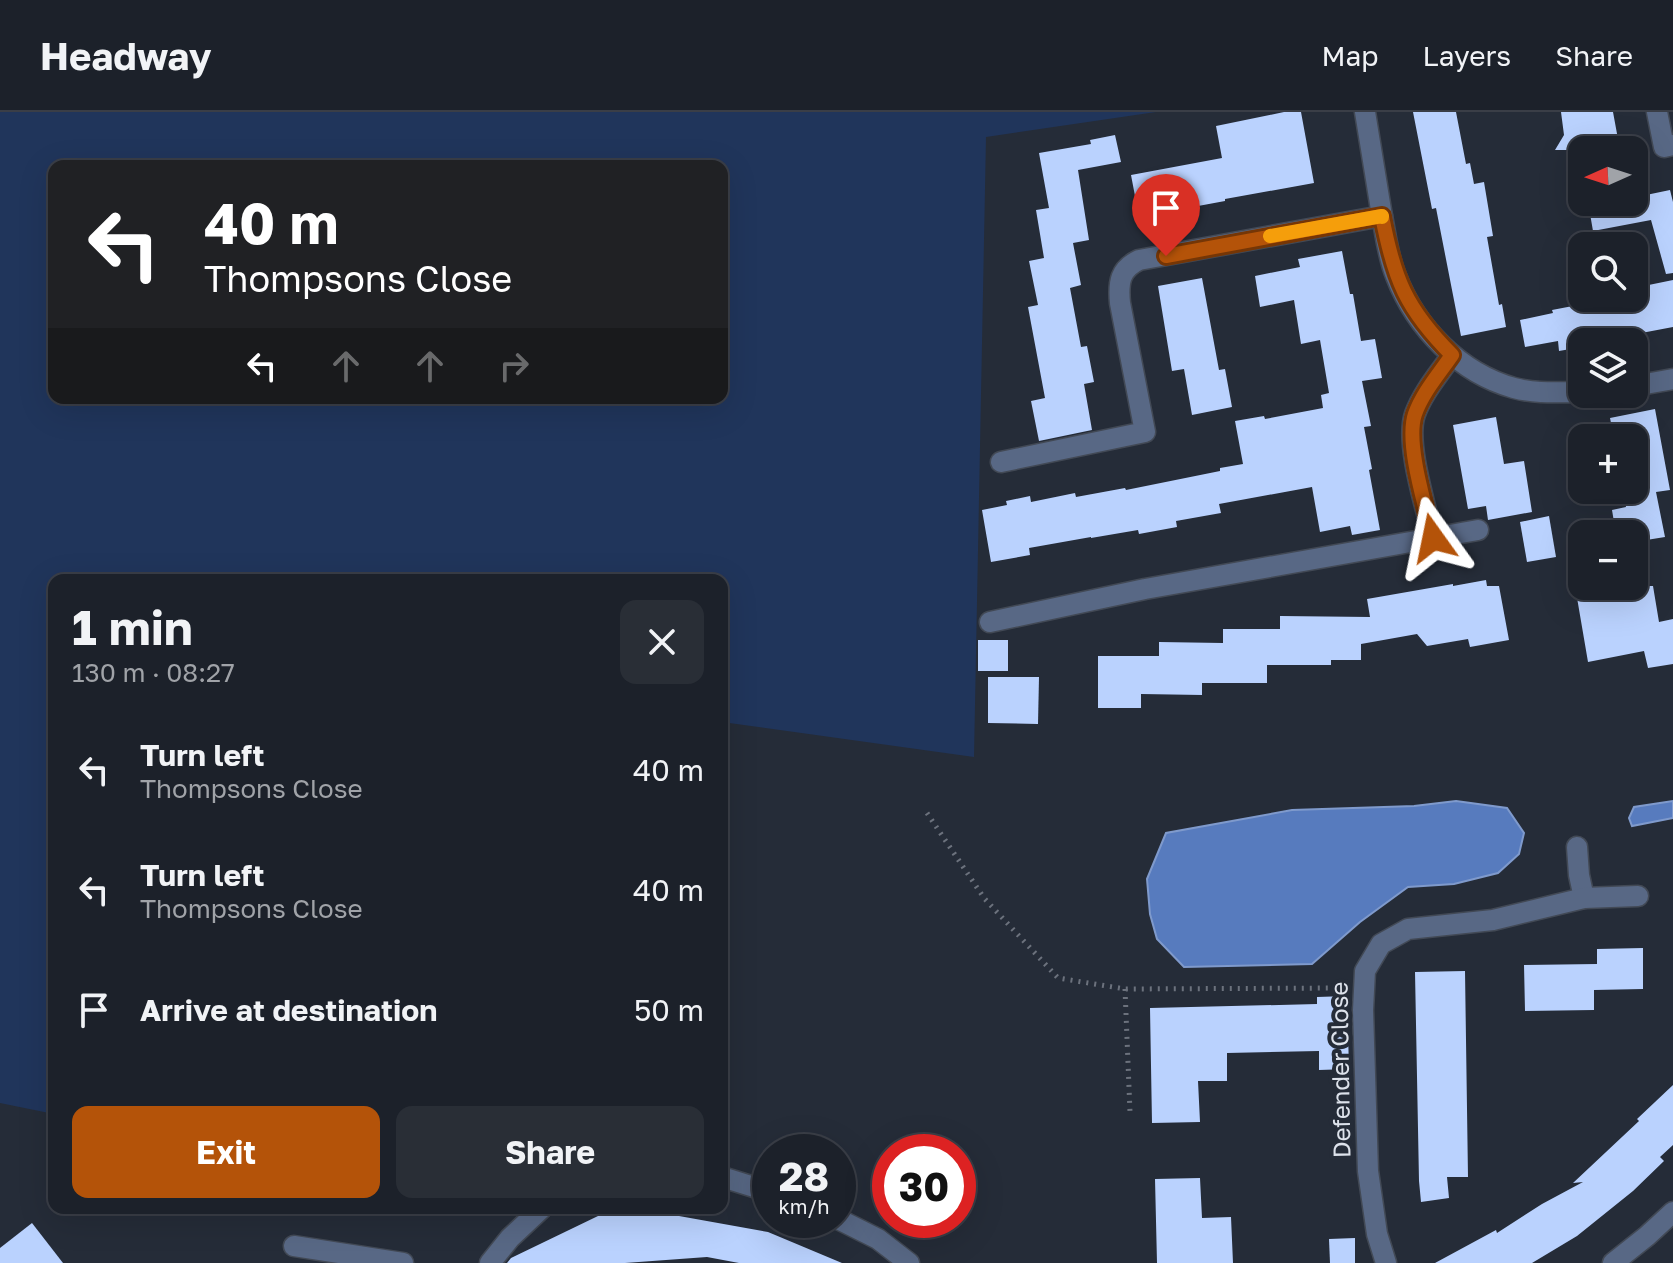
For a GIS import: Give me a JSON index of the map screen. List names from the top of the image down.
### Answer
{
  "streets": {
    "street": ["Defender Close"]
  },
  "north": "left",
  "page": {
    "header": "Headway",
    "nav": ["Map", "Layers", "Share"],
    "map_buttons": ["+", "−"],
    "turn": ["40 m", "Thompsons Close"],
    "heading": ["1 min", "130 m · 08:27"],
    "list": [
      {
        "name": "Turn left",
        "note": "Thompsons Close",
        "value": "40 m"
      },
      {
        "name": "Turn left",
        "note": "Thompsons Close",
        "value": "40 m"
      },
      {
        "name": "Arrive at destination",
        "value": "50 m"
      }
    ],
    "buttons": ["Exit", "Share"],
    "speed": "28 km/h",
    "limit": "30"
  }
}
